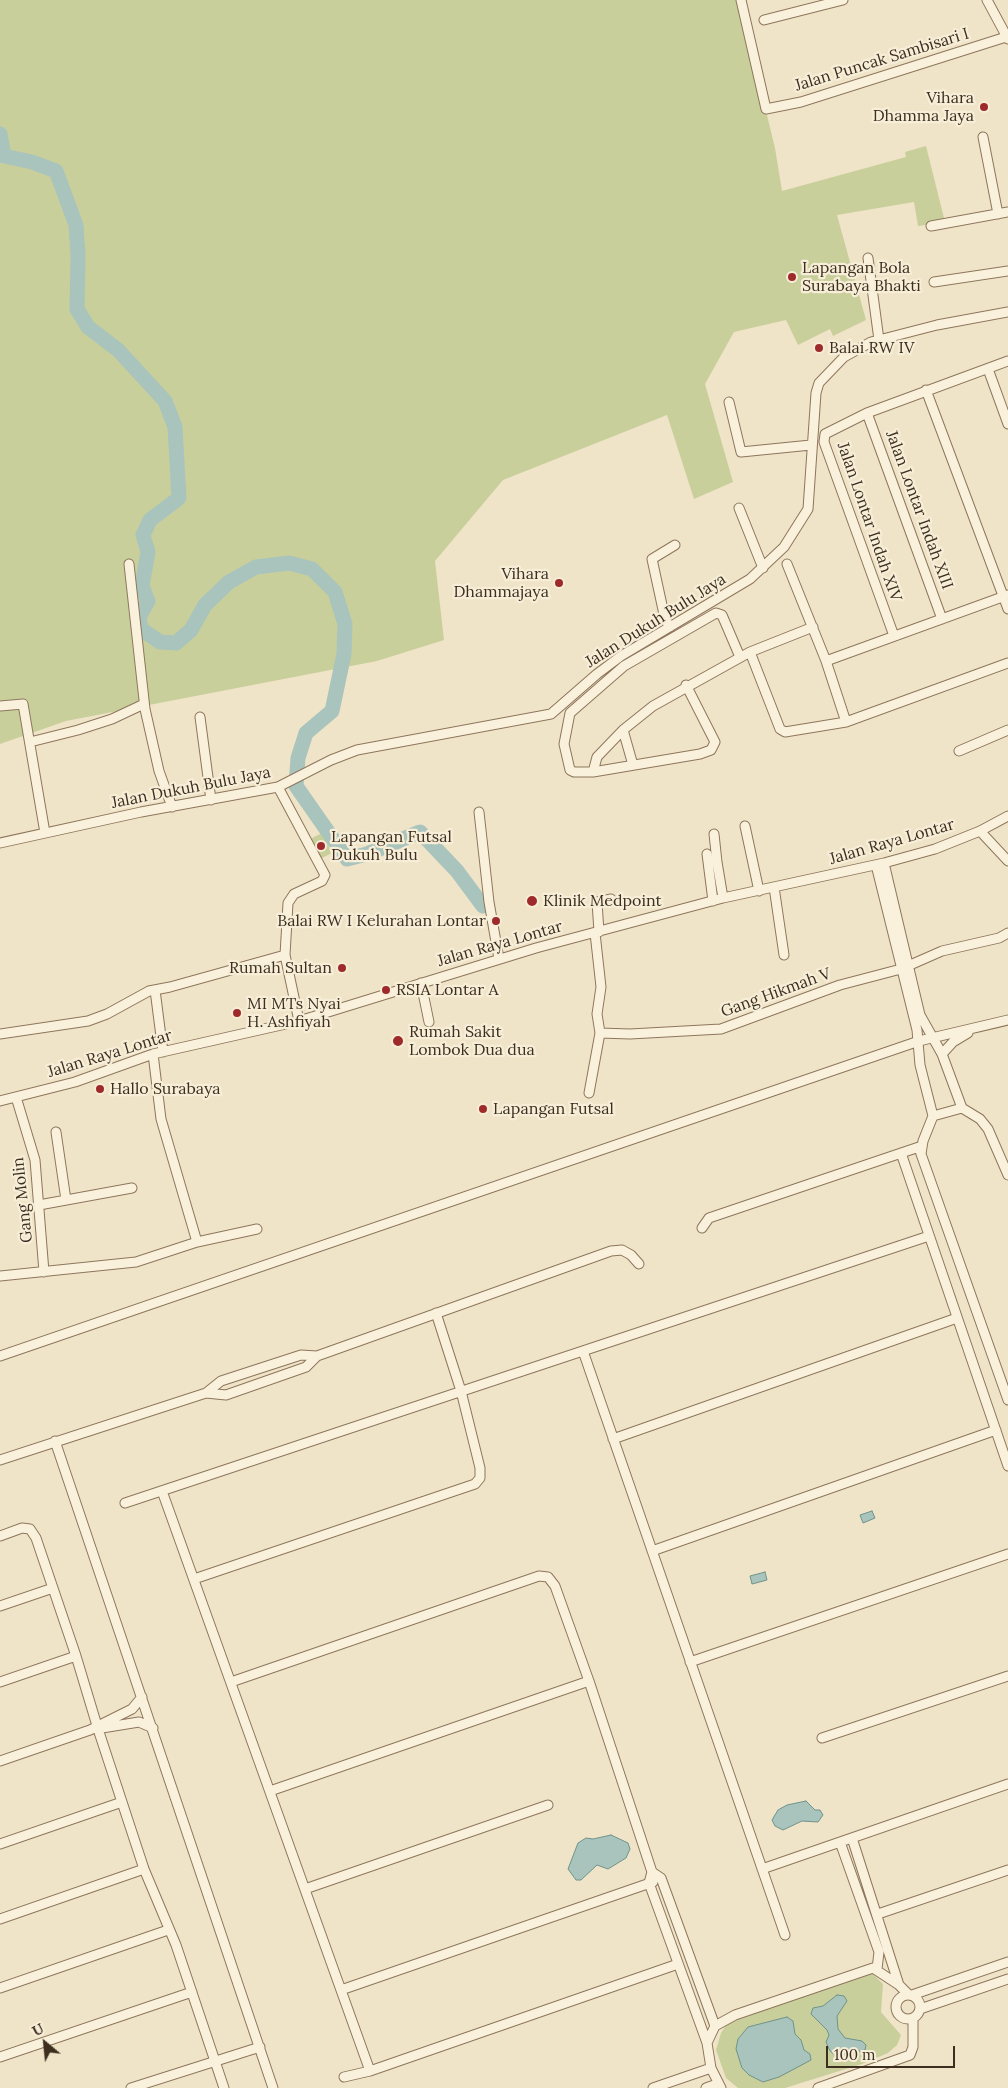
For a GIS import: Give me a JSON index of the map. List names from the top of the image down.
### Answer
{
  "streets": {
    "street": [
      "Jalan Puncak Sambisari I",
      "Jalan Lontar Indah XIII",
      "Jalan Lontar Indah XIV",
      "Jalan Dukuh Bulu Jaya",
      "Jalan Raya Lontar",
      "Gang Hikmah V",
      "Gang Molin"
    ]
  },
  "crossings": [
    ["Jalan Lontar Indah XIII", "Jalan Lontar Indah XIV"],
    ["Jalan Raya Lontar", "Gang Molin"]
  ],
  "places": [
    "Vihara Dhamma Jaya",
    "Lapangan Bola Surabaya Bhakti",
    "Balai RW IV",
    "Vihara Dhammajaya",
    "Lapangan Futsal Dukuh Bulu",
    "Klinik Medpoint",
    "Balai RW I Kelurahan Lontar",
    "Rumah Sultan",
    "RSIA Lontar A",
    "MI MTs Nyai H. Ashfiyah",
    "Rumah Sakit Lombok Dua dua",
    "Hallo Surabaya",
    "Lapangan Futsal"
  ],
  "scale_bar": "100 m",
  "north": "top left"
}
